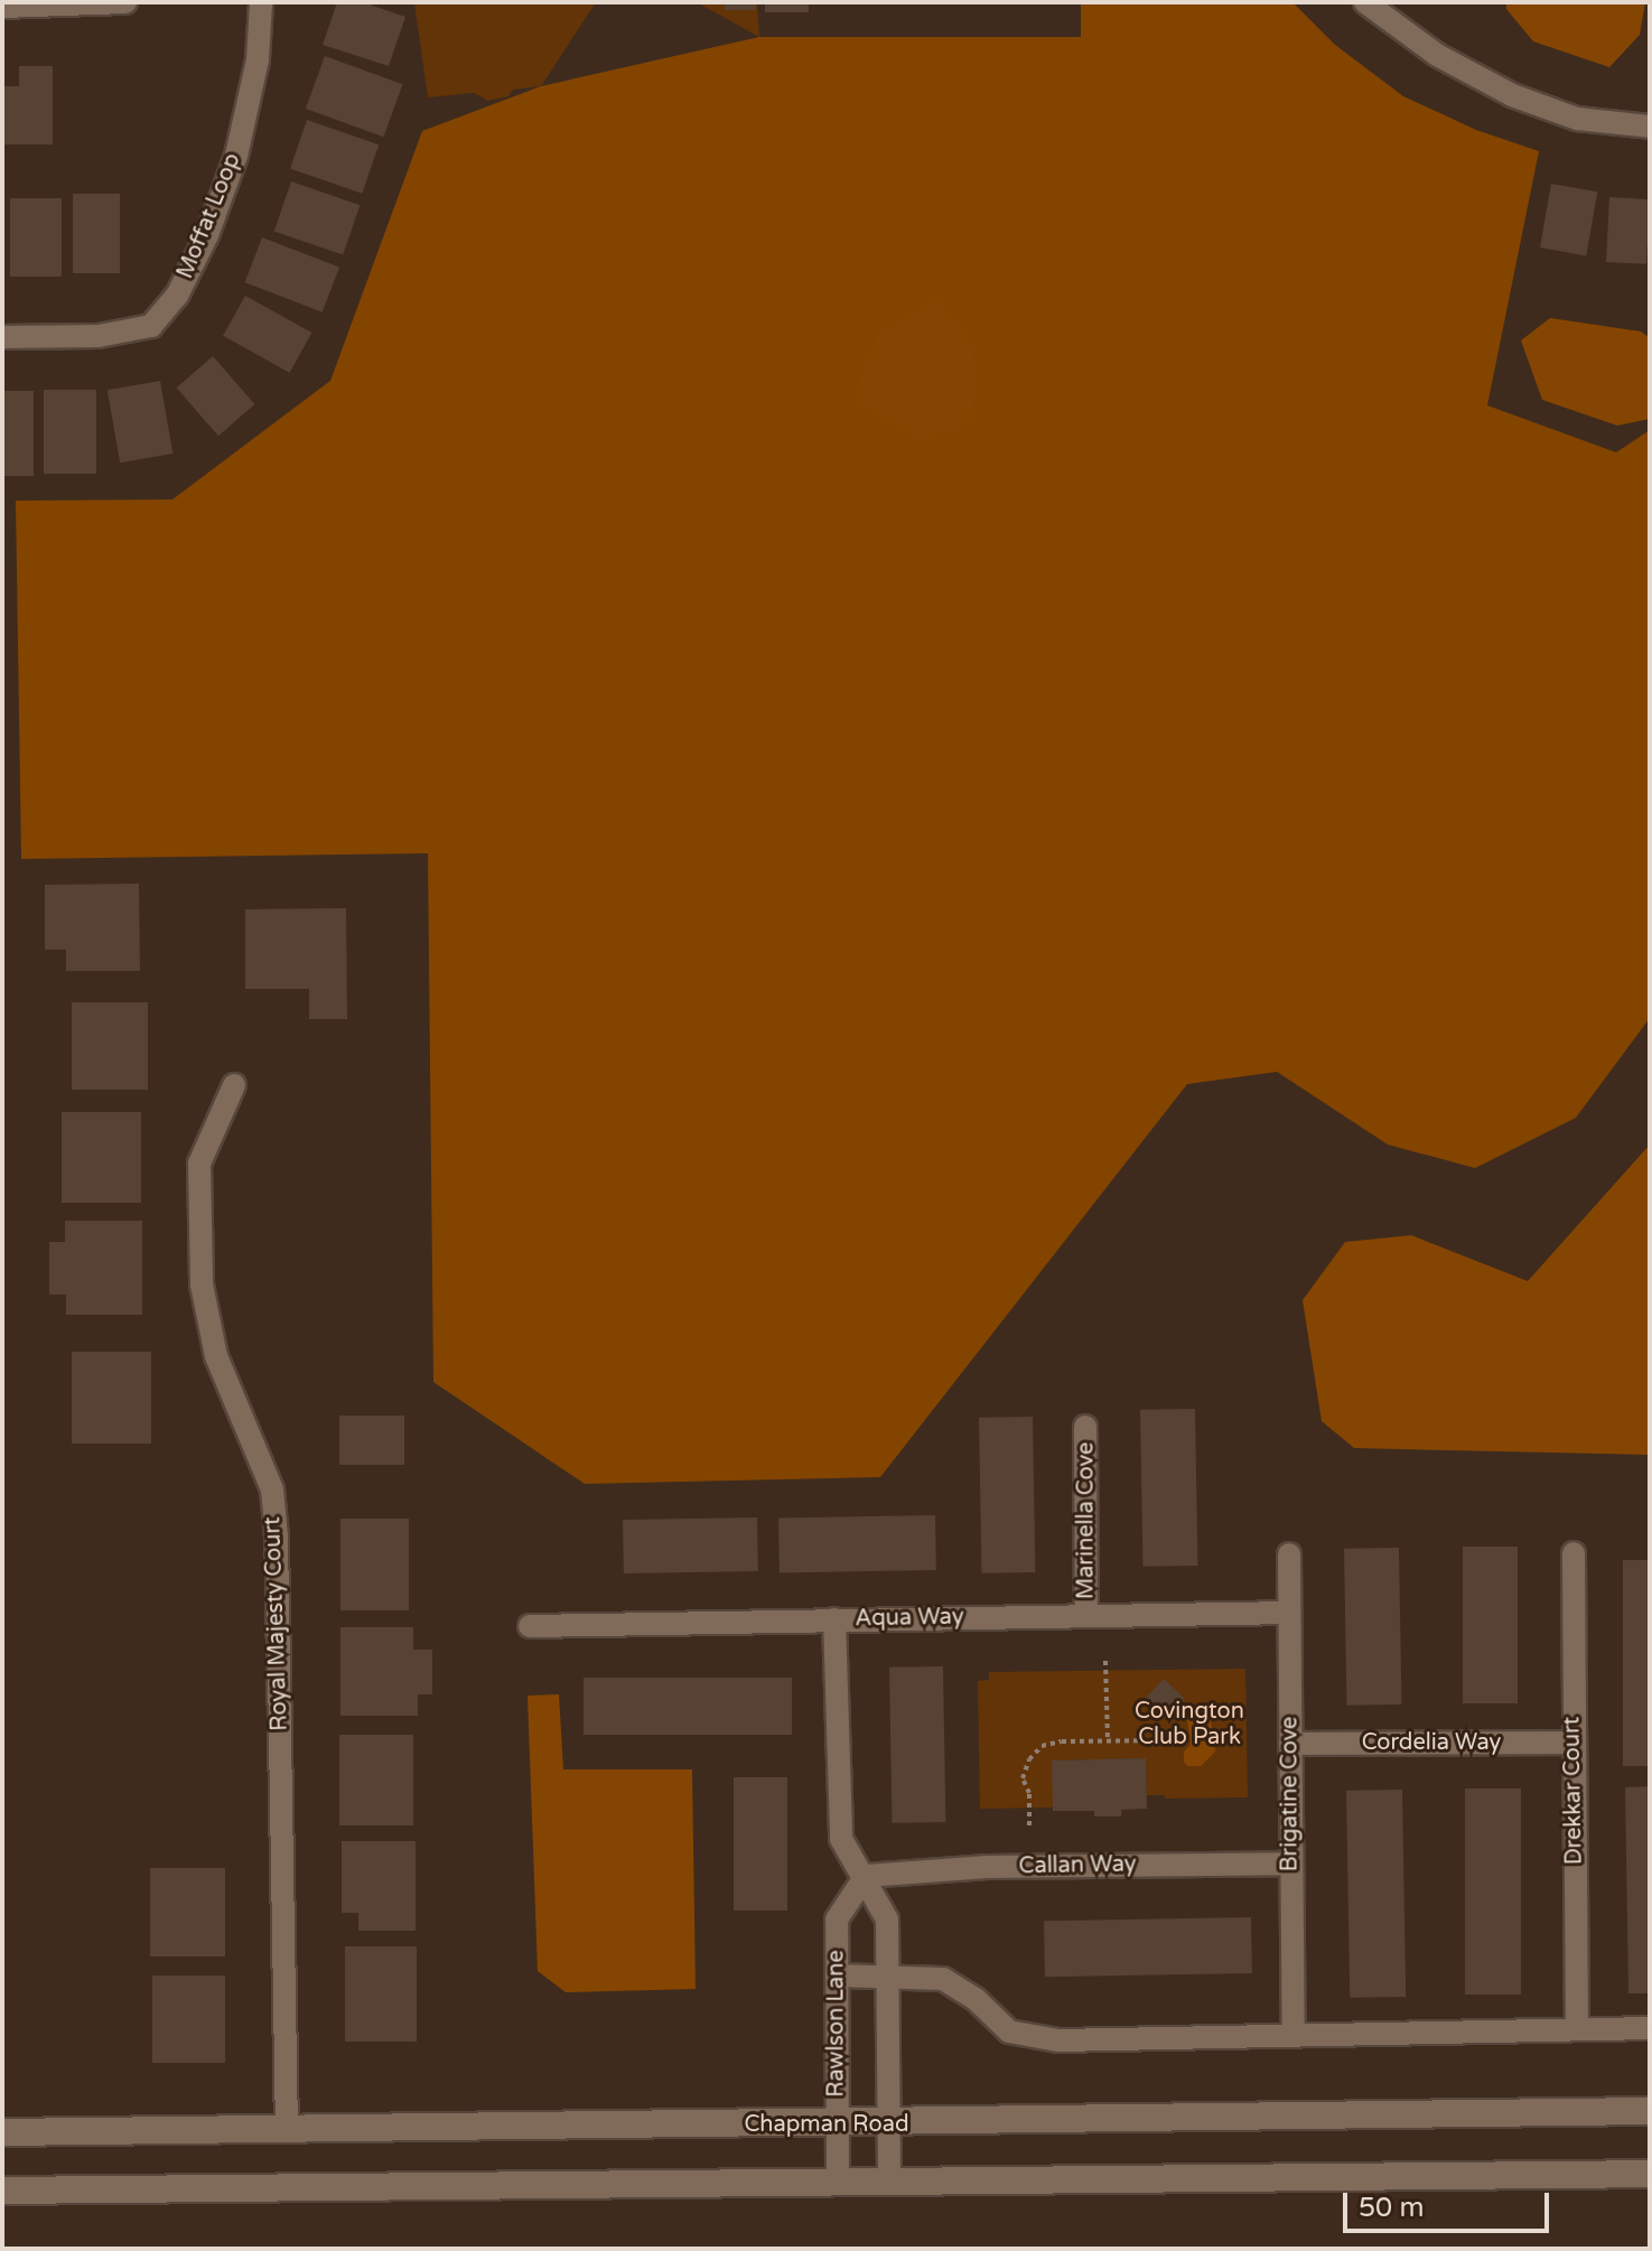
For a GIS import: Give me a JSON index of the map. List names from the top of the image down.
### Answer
{
  "streets": {
    "street": [
      "Moffat Loop",
      "Marinella Cove",
      "Aqua Way",
      "Royal Majesty Court",
      "Cordelia Way",
      "Drekkar Court",
      "Brigatine Cove",
      "Callan Way",
      "Rawlson Lane",
      "Chapman Road"
    ]
  },
  "crossings": [
    ["Marinella Cove", "Aqua Way"],
    ["Aqua Way", "Brigatine Cove"],
    ["Royal Majesty Court", "Chapman Road"],
    ["Cordelia Way", "Drekkar Court"],
    ["Cordelia Way", "Brigatine Cove"],
    ["Brigatine Cove", "Callan Way"],
    ["Callan Way", "Rawlson Lane"],
    ["Rawlson Lane", "Chapman Road"]
  ],
  "parks": ["Covington Club Park"],
  "scale_bar": "50 m"
}
